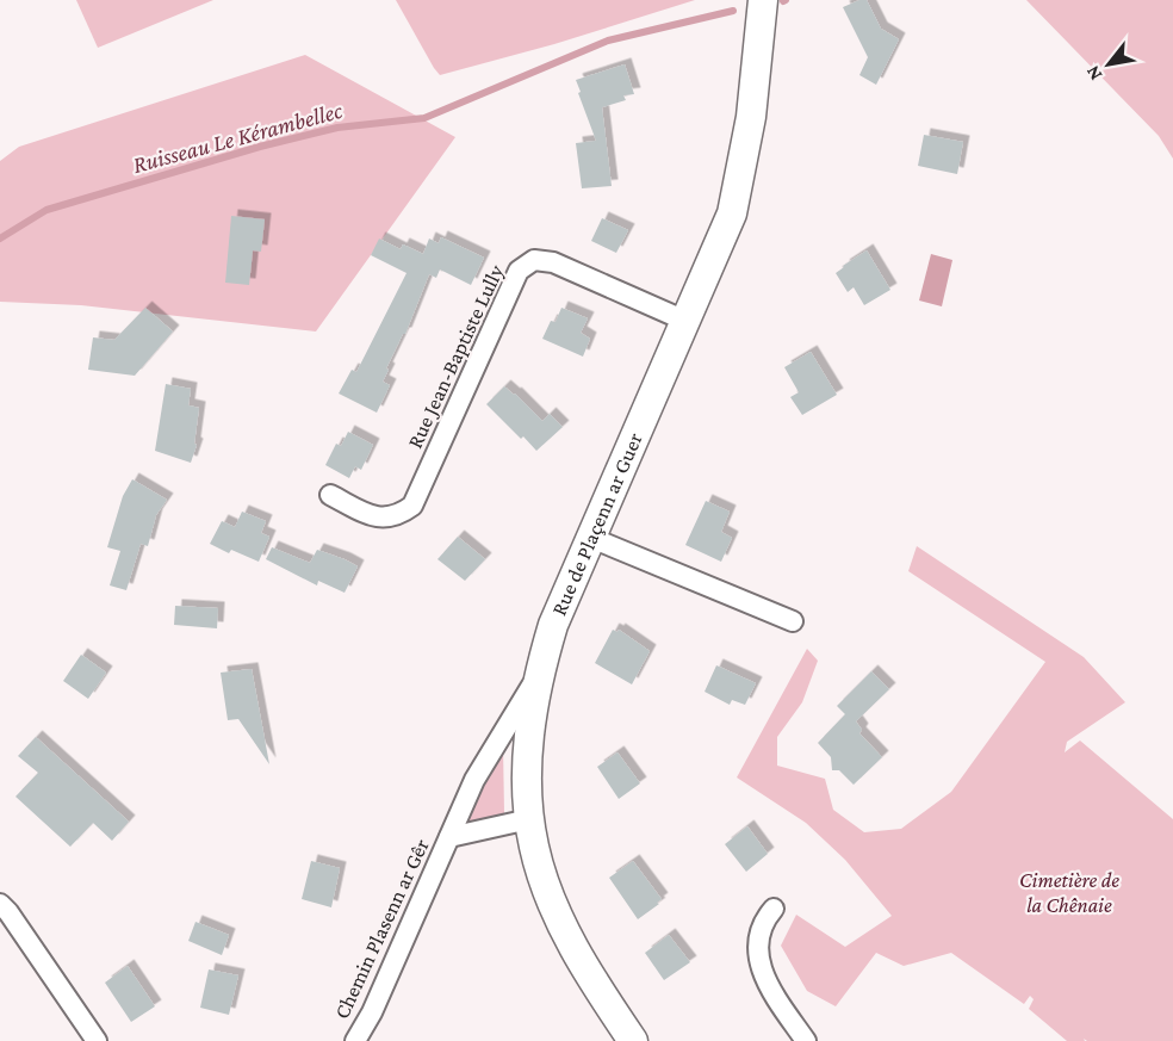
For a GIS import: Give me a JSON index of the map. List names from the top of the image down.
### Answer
{
  "streets": {
    "main road": ["Rue de Plaçenn ar Guer"],
    "street": ["Rue Jean-Baptiste Lully", "Chemin Plasenn ar Gêr"]
  },
  "crossings": [
    ["Rue Jean-Baptiste Lully", "Rue de Plaçenn ar Guer"],
    ["Rue de Plaçenn ar Guer", "Chemin Plasenn ar Gêr"]
  ],
  "water": ["Ruisseau Le Kérambellec"],
  "parks": ["Cimetière de la Chênaie"],
  "north": "bottom left"
}
